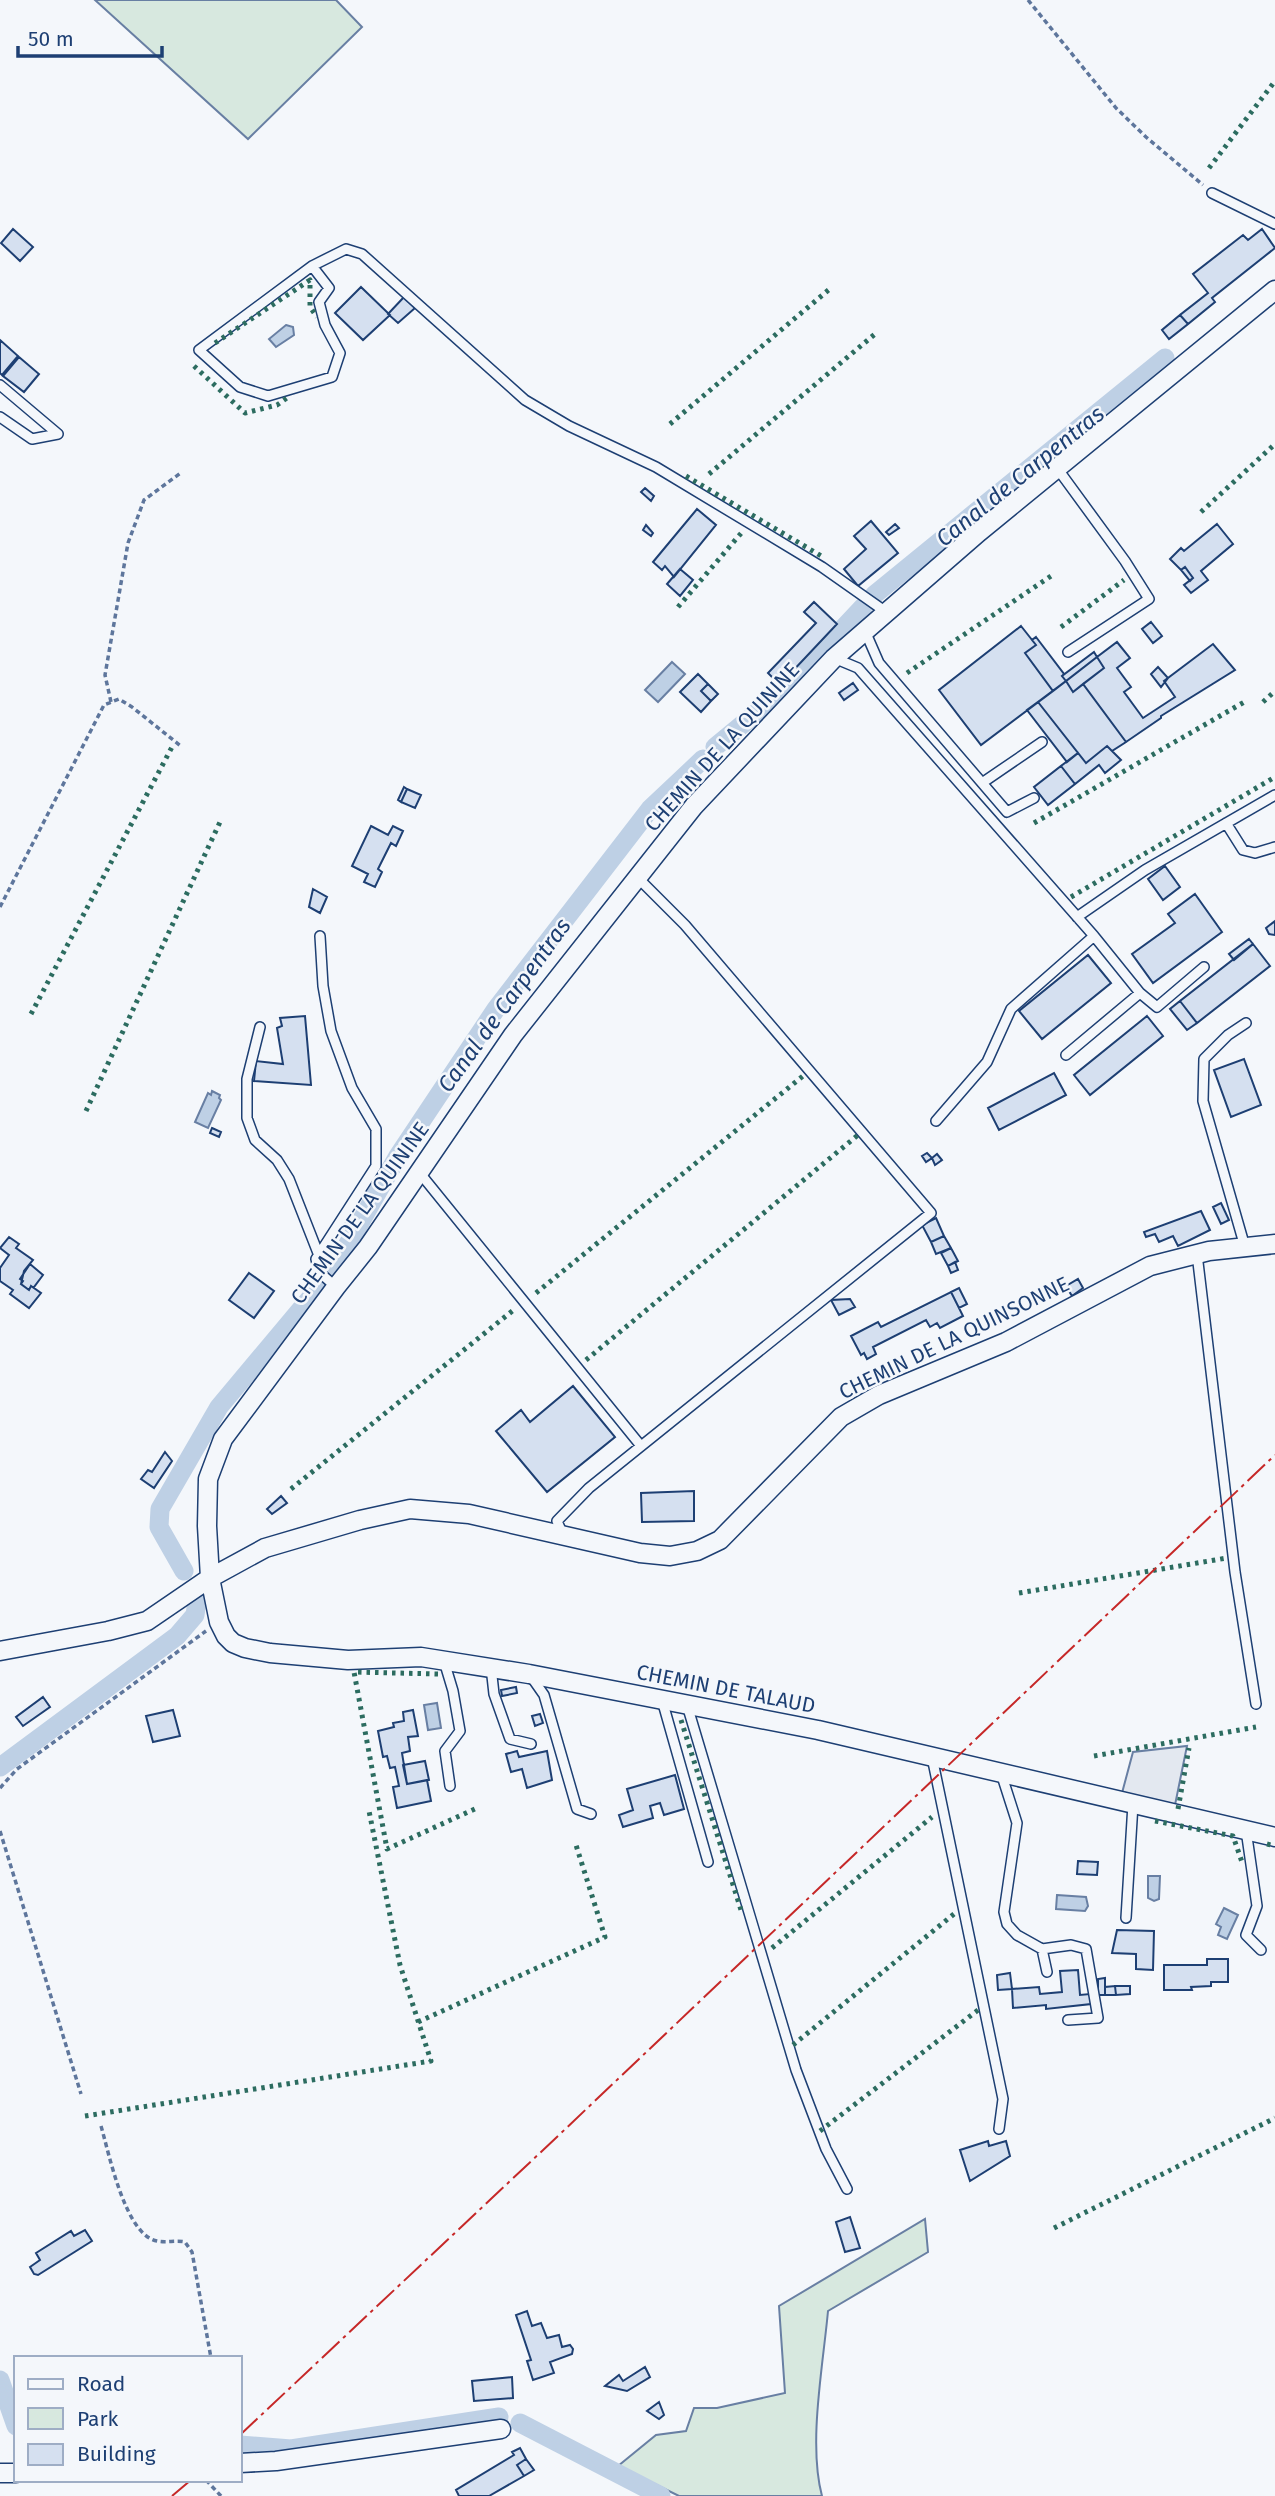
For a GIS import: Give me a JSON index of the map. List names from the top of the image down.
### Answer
{
  "streets": {
    "street": ["CHEMIN DE LA QUININE", "CHEMIN DE LA QUINSONNE", "CHEMIN DE TALAUD"]
  },
  "crossings": [
    ["CHEMIN DE LA QUININE", "CHEMIN DE LA QUINSONNE"]
  ],
  "water": ["Canal de Carpentras"],
  "legend": ["Road", "Park", "Building"],
  "scale_bar": "50 m"
}
